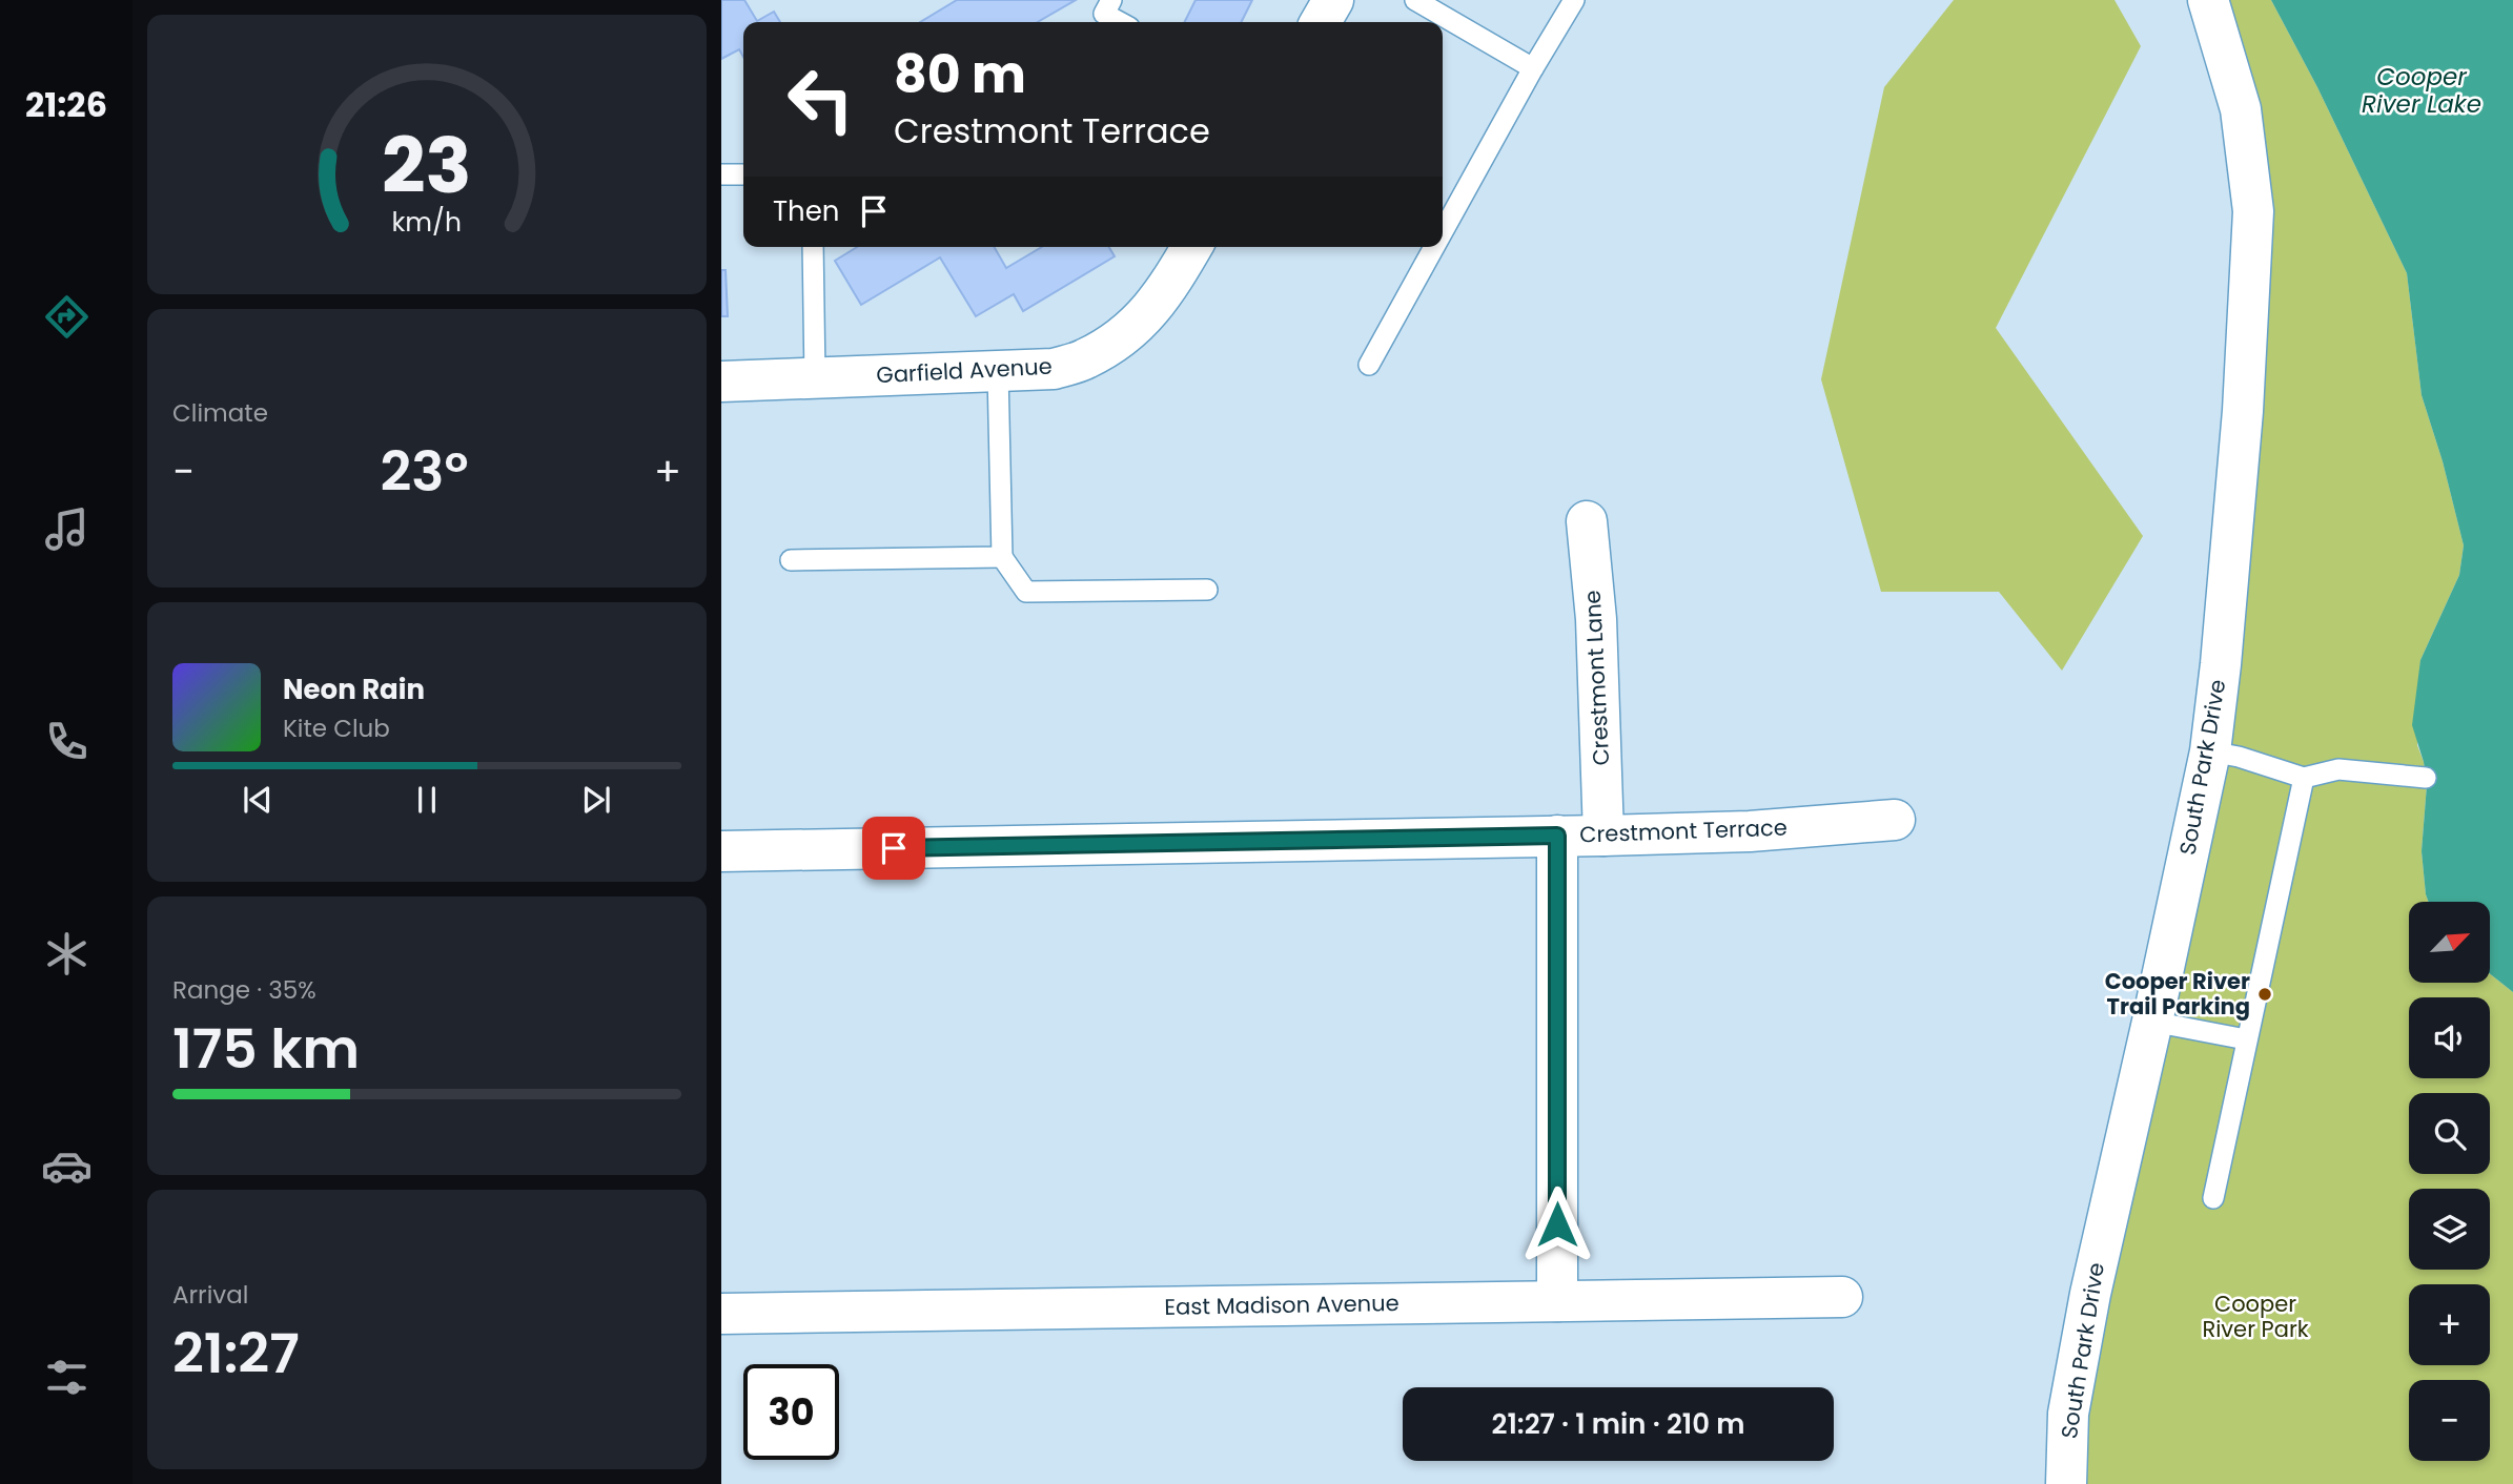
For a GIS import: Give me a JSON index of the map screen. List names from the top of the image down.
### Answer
{
  "streets": {
    "street": [
      "Garfield Avenue",
      "Crestmont Lane",
      "South Park Drive",
      "Crestmont Terrace",
      "East Madison Avenue"
    ]
  },
  "crossings": [
    ["Crestmont Lane", "Crestmont Terrace"]
  ],
  "water": ["Cooper River Lake"],
  "parks": ["Cooper River Park"],
  "places": ["Cooper River Trail Parking"],
  "north": "top right",
  "page": {
    "tabs": "21:26",
    "turn": ["80 m", "Crestmont Terrace"],
    "then": "Then",
    "tile": [
      "Climate",
      ["Range · 35%", "175 km"],
      ["Arrival", "21:27"]
    ],
    "heat": ["−", "23°", "+"],
    "song": ["Neon Rain", "Kite Club"],
    "map_buttons": ["+", "−"],
    "limit": "30",
    "trip": "21:27 · 1 min · 210 m",
    "gauge": ["23", "km/h"]
  }
}
